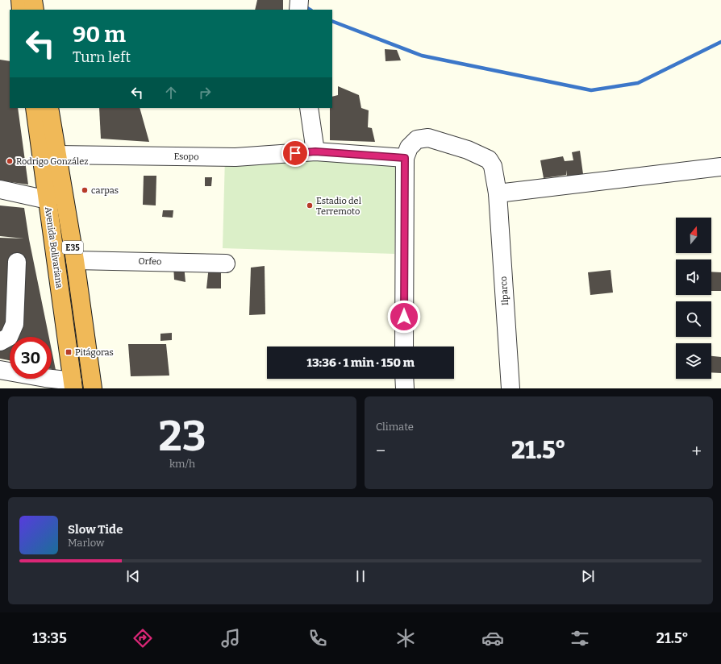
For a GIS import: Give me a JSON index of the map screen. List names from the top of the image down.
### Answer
{
  "streets": {
    "highway": ["Avenida Bolivariana", "E35"],
    "street": ["Esopo", "Orfeo", "Ilparco"]
  },
  "crossings": [
    ["Esopo", "Avenida Bolivariana"],
    ["Esopo", "Ilparco"],
    ["Avenida Bolivariana", "Orfeo"]
  ],
  "places": {
    "other": ["Rodrigo González", "carpas", "Estadio del Terremoto"],
    "transit": ["Pitágoras"]
  },
  "north": "top",
  "page": {
    "turn": ["90 m", "Turn left"],
    "limit": "30",
    "trip": "13:36 · 1 min · 150 m",
    "tile": [
      ["23", "km/h"],
      "Climate"
    ],
    "heat": ["−", "21.5°", "+"],
    "song": ["Slow Tide", "Marlow"],
    "tabs": ["13:35", "21.5°"]
  }
}
